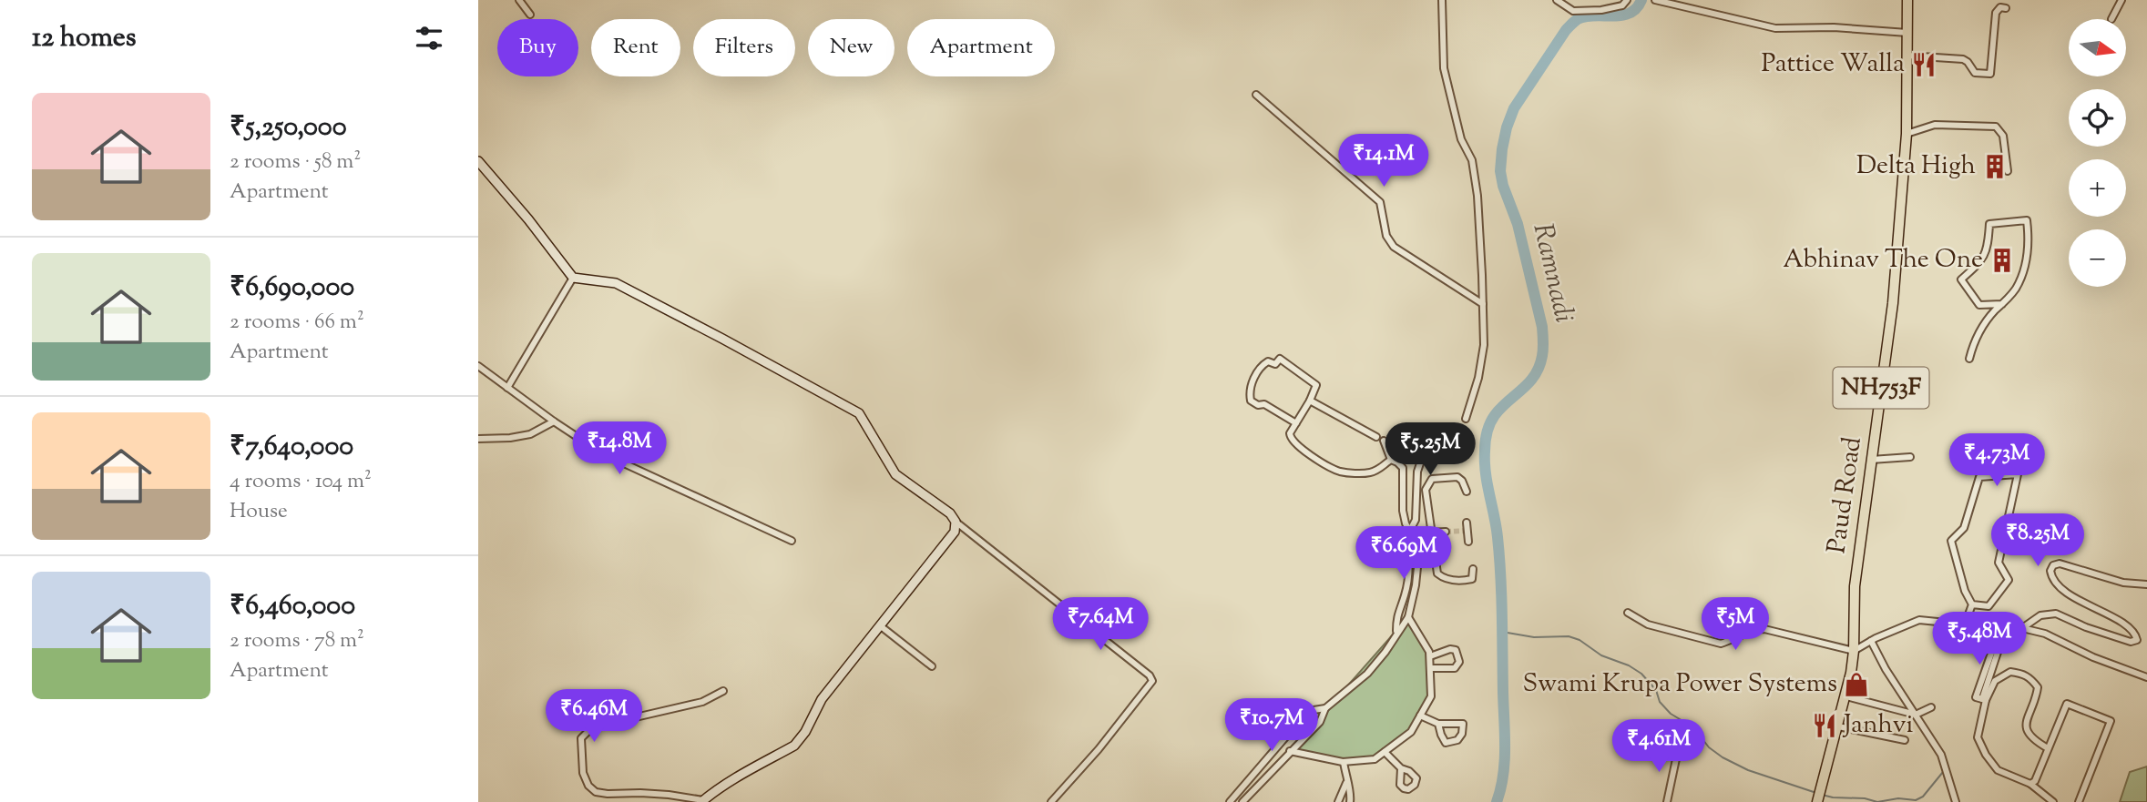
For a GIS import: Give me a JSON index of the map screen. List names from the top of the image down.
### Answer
{
  "streets": {
    "main road": ["NH753F", "Paud Road"]
  },
  "water": ["Ramnadi"],
  "places": {
    "restaurant": ["Pattice Walla", "Janhvi"],
    "building": ["Delta High", "Abhinav The One"],
    "shop": ["Swami Krupa Power Systems"]
  },
  "north": "right",
  "page": {
    "heading": "12 homes",
    "map_buttons": ["+", "−"],
    "chip": [
      "Buy",
      "Rent",
      "Filters",
      "New",
      "Apartment"
    ],
    "list": [
      {
        "name": "₹5,250,000",
        "note": "2 rooms · 58 m² · Apartment"
      },
      {
        "name": "₹6,690,000",
        "note": "2 rooms · 66 m² · Apartment"
      },
      {
        "name": "₹7,640,000",
        "note": "4 rooms · 104 m² · House"
      },
      {
        "name": "₹6,460,000",
        "note": "2 rooms · 78 m² · Apartment"
      }
    ],
    "price": [
      "₹14.1M",
      "₹14.8M",
      "₹5.25M",
      "₹4.73M",
      "₹8.25M",
      "₹6.69M",
      "₹7.64M",
      "₹5M",
      "₹5.48M",
      "₹6.46M",
      "₹10.7M",
      "₹4.61M"
    ]
  }
}
